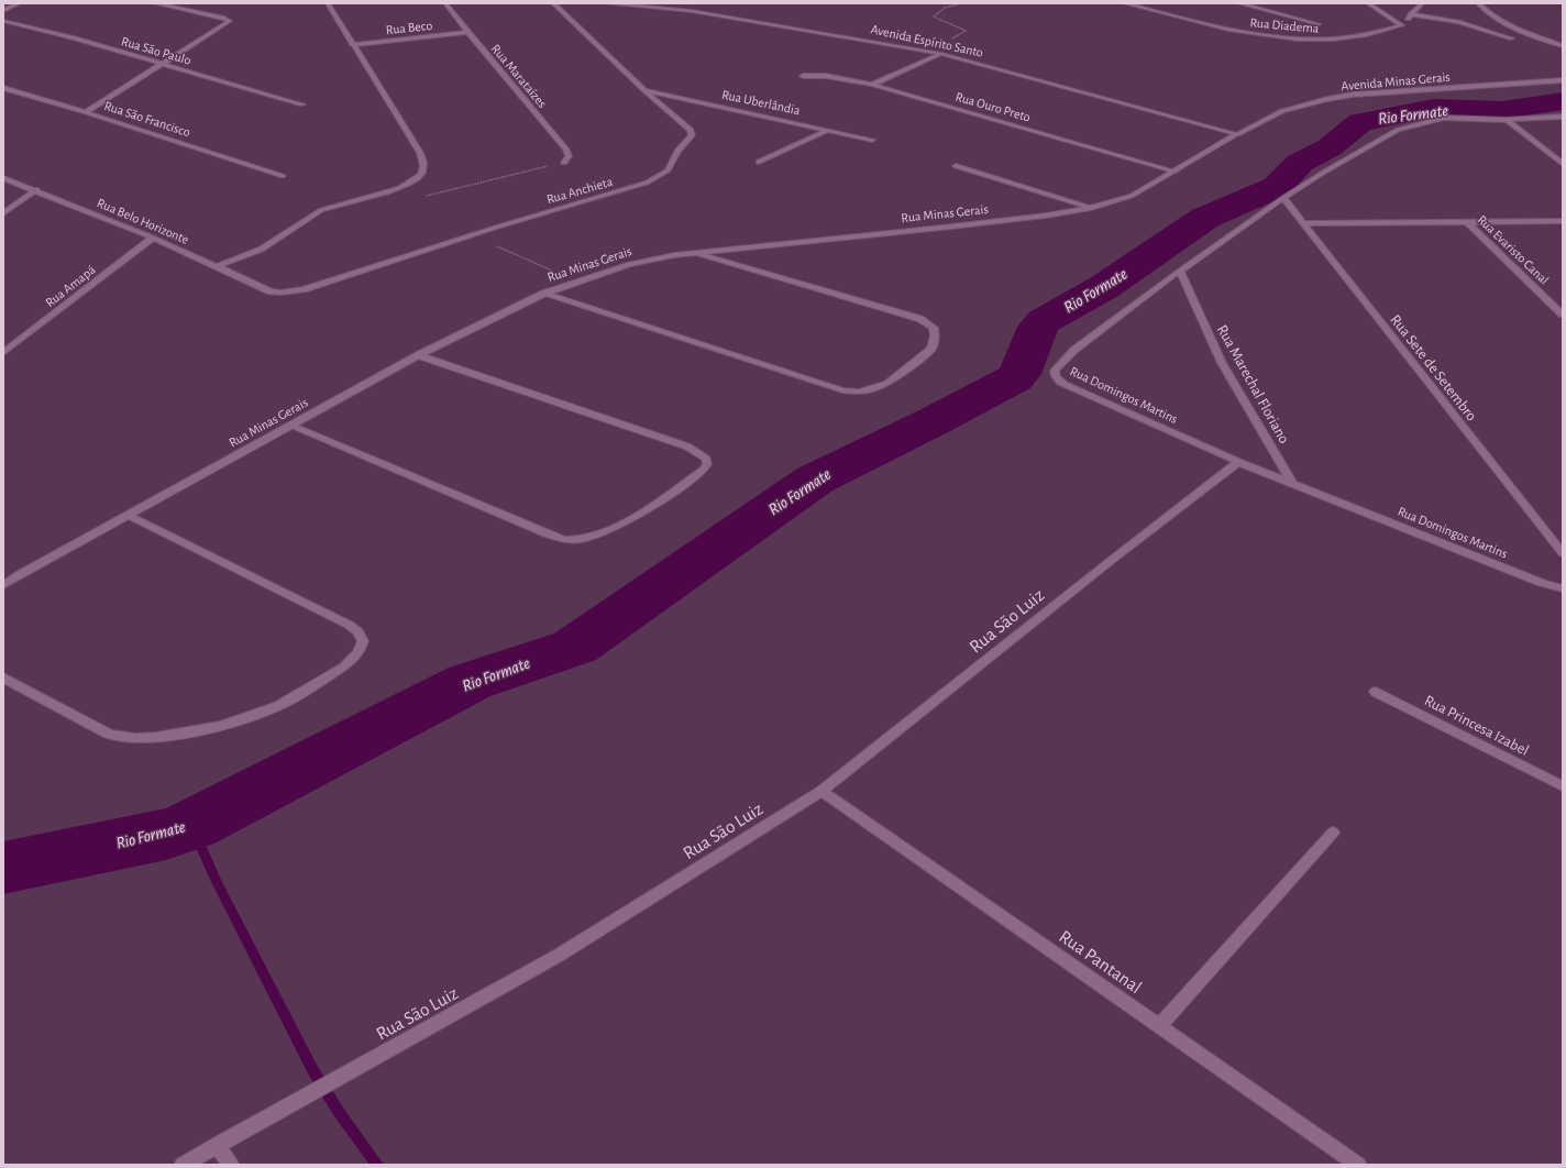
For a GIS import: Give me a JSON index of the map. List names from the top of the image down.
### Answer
{
  "streets": {
    "street": [
      "Rua Diadema",
      "Rua Beco",
      "Avenida Espírito Santo",
      "Rua São Paulo",
      "Rua Marataízes",
      "Avenida Minas Gerais",
      "Rua Uberlândia",
      "Rua Ouro Preto",
      "Rua São Francisco",
      "Rua Anchieta",
      "Rua Minas Gerais",
      "Rua Belo Horizonte",
      "Rua Evaristo Canal",
      "Rua Amapá",
      "Rua Sete de Setembro",
      "Rua Marechal Floriano",
      "Rua Domingos Martins",
      "Rua São Luiz",
      "Rua Princesa Izabel",
      "Rua Pantanal"
    ]
  },
  "crossings": [
    ["Rua Beco", "Rua Marataízes"],
    ["Avenida Espírito Santo", "Avenida Minas Gerais"],
    ["Avenida Espírito Santo", "Rua Minas Gerais"],
    ["Avenida Minas Gerais", "Rua Minas Gerais"],
    ["Rua Uberlândia", "Rua Anchieta"],
    ["Rua Ouro Preto", "Rua Minas Gerais"],
    ["Rua Anchieta", "Rua Belo Horizonte"],
    ["Rua Belo Horizonte", "Rua Amapá"],
    ["Rua Sete de Setembro", "Rua Domingos Martins"],
    ["Rua Marechal Floriano", "Rua Domingos Martins"],
    ["Rua Domingos Martins", "Rua São Luiz"],
    ["Rua São Luiz", "Rua Pantanal"]
  ],
  "water": ["Rio Formate"]
}
